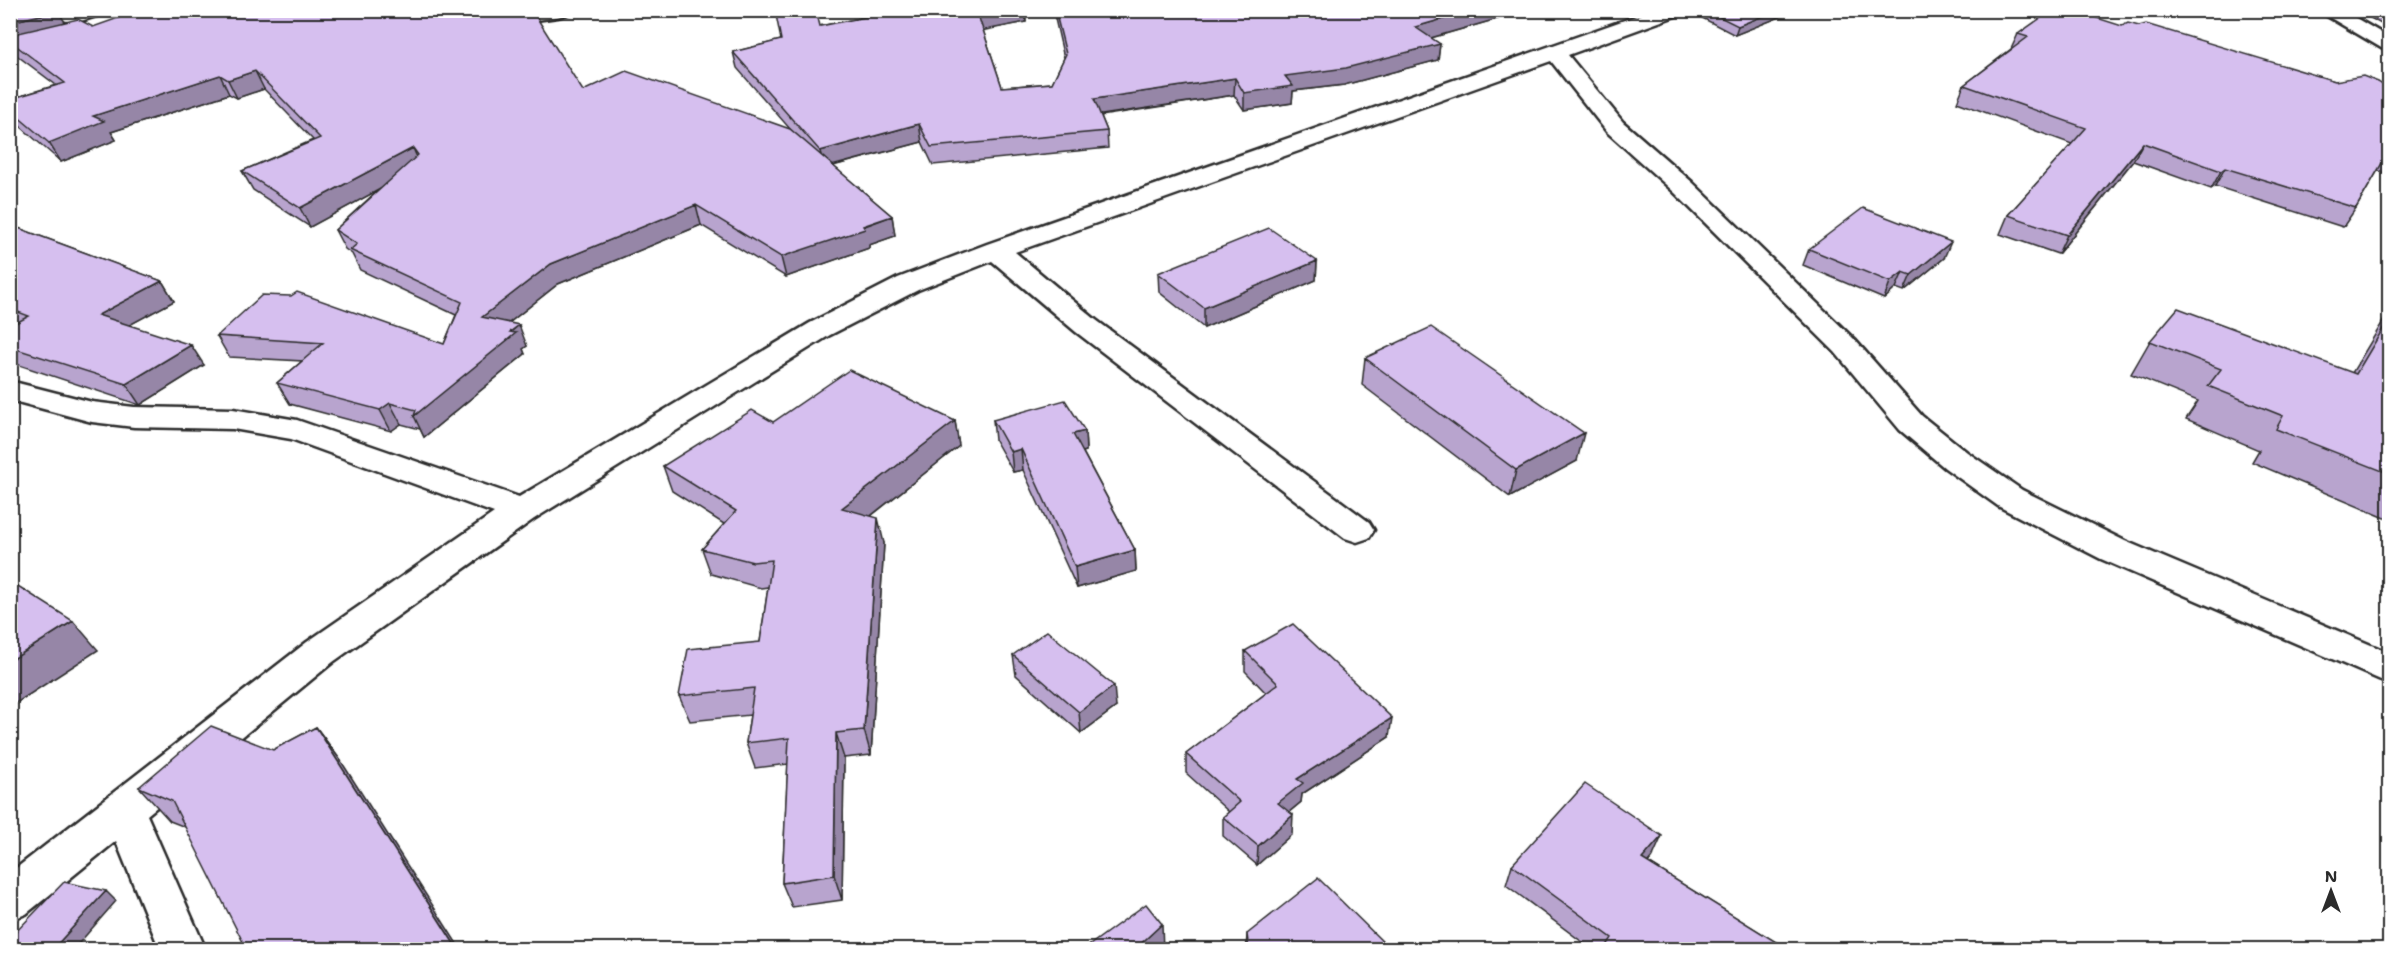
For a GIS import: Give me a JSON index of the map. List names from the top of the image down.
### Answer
{
  "north": "top"
}
